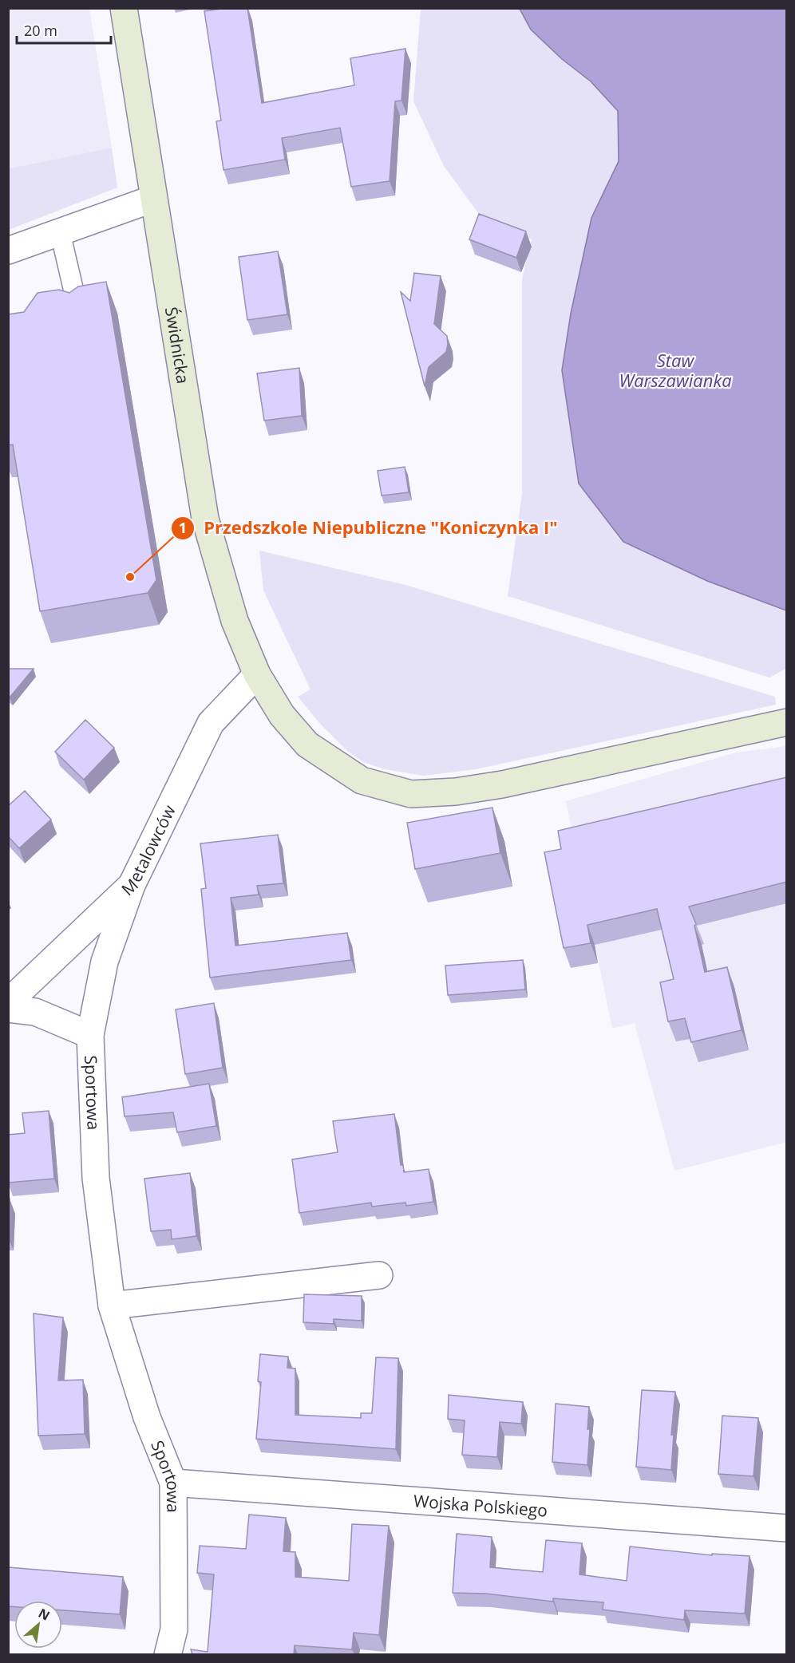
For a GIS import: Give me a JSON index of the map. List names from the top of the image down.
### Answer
{
  "streets": {
    "street": [
      "Świdnicka",
      "Metalowców",
      "Sportowa",
      "Wojska Polskiego"
    ]
  },
  "crossings": [
    ["Świdnicka", "Metalowców"],
    ["Metalowców", "Sportowa"],
    ["Sportowa", "Wojska Polskiego"]
  ],
  "water": ["Staw Warszawianka"],
  "places": ["Przedszkole Niepubliczne \"Koniczynka I\""],
  "scale_bar": "20 m",
  "north": "top right"
}
